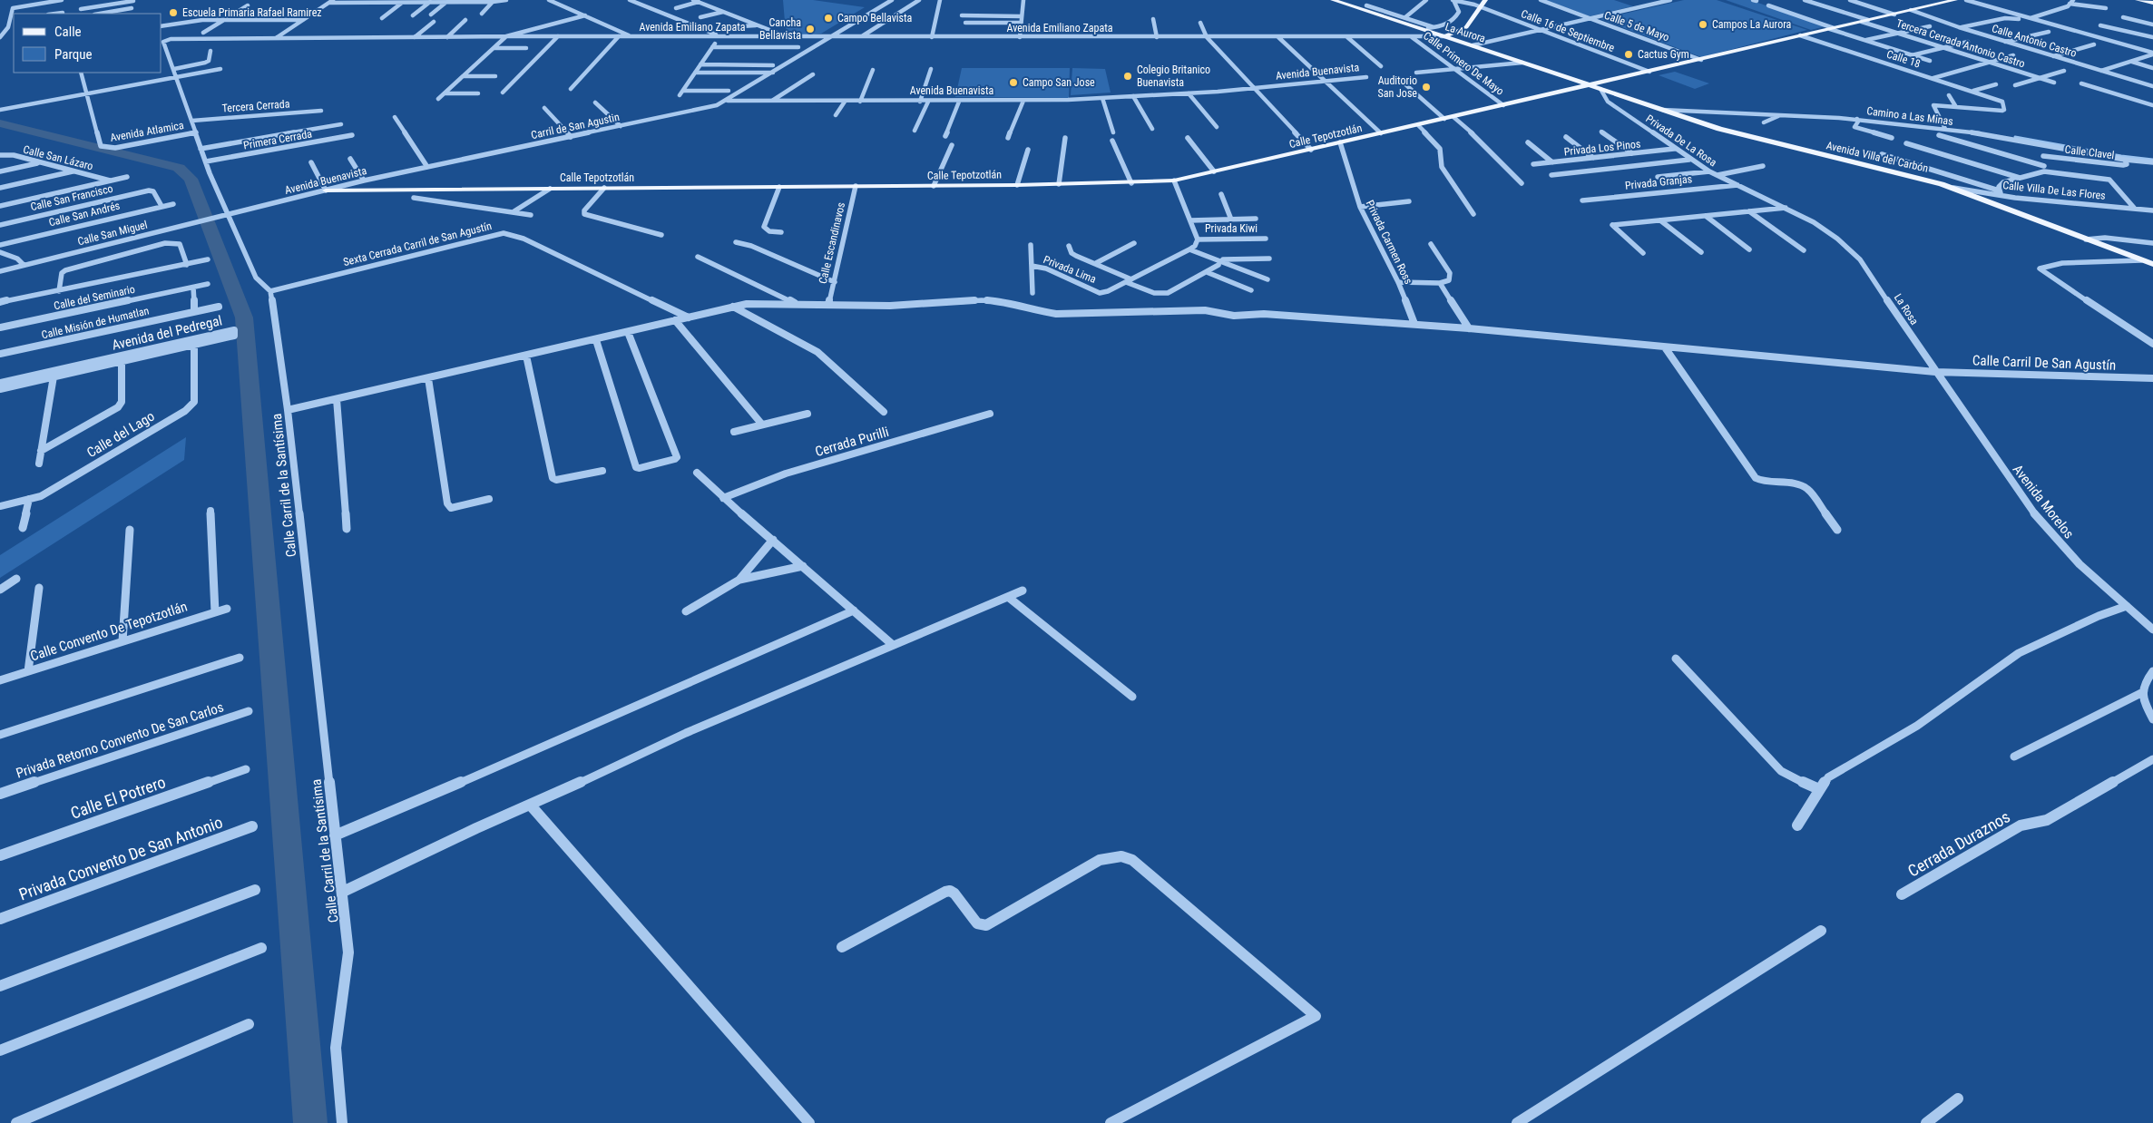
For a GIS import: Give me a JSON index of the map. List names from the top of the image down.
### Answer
{
  "streets": {
    "main road": ["La Aurora", "Calle Tepotzotlán", "Avenida Villa del Carbón"],
    "street": [
      "Calle 5 de Mayo",
      "Avenida Emiliano Zapata",
      "Calle 16 de Septiembre",
      "Calle Antonio Castro",
      "Tercera Cerrada Antonio Castro",
      "Calle 18",
      "Calle Primero De Mayo",
      "Avenida Buenavista",
      "Tercera Cerrada",
      "Camino a Las Minas",
      "Carril de San Agustin",
      "Avenida Atlamica",
      "Primera Cerrada",
      "Privada De La Rosa",
      "Privada Los Pinos",
      "Calle Clavel",
      "Calle San Lázaro",
      "Privada Granjas",
      "Calle Villa De Las Flores",
      "Calle San Francisco",
      "Calle San Andrés",
      "Privada Kiwi",
      "Calle San Miguel",
      "Privada Carmen Ross",
      "Calle Escandinavos",
      "Sexta Cerrada Carril de San Agustín",
      "Privada Lima",
      "Calle del Seminario",
      "La Rosa",
      "Calle Misión de Humatlan",
      "Avenida del Pedregal",
      "Calle Carril De San Agustín",
      "Calle del Lago",
      "Cerrada Purilli",
      "Calle Carril de la Santísima",
      "Avenida Morelos",
      "Calle Convento De Tepotzotlán",
      "Privada Retorno Convento De San Carlos",
      "Calle El Potrero",
      "Cerrada Duraznos",
      "Privada Convento De San Antonio"
    ]
  },
  "crossings": [
    ["Calle 5 de Mayo", "Calle Tepotzotlán"],
    ["Avenida Emiliano Zapata", "La Aurora"],
    ["Avenida Emiliano Zapata", "Calle Primero De Mayo"],
    ["Calle 16 de Septiembre", "Calle Tepotzotlán"],
    ["La Aurora", "Calle Tepotzotlán"],
    ["La Aurora", "Avenida Villa del Carbón"],
    ["Calle Antonio Castro", "Calle Tepotzotlán"],
    ["Tercera Cerrada Antonio Castro", "Calle Tepotzotlán"],
    ["Calle 18", "Calle Tepotzotlán"],
    ["Calle Primero De Mayo", "Calle Tepotzotlán"],
    ["Avenida Buenavista", "Carril de San Agustin"],
    ["Avenida Buenavista", "Calle Tepotzotlán"],
    ["Avenida Buenavista", "Calle San Miguel"],
    ["Camino a Las Minas", "Calle Clavel"],
    ["Camino a Las Minas", "Avenida Villa del Carbón"],
    ["Calle Tepotzotlán", "Avenida Villa del Carbón"],
    ["Calle Tepotzotlán", "Privada Carmen Ross"],
    ["Calle Tepotzotlán", "Calle Escandinavos"],
    ["Privada De La Rosa", "Privada Los Pinos"],
    ["Privada De La Rosa", "Avenida Villa del Carbón"],
    ["Privada De La Rosa", "Privada Granjas"],
    ["Avenida Villa del Carbón", "Calle Villa De Las Flores"],
    ["Calle San Francisco", "Calle San Andrés"],
    ["Privada Carmen Ross", "Calle Carril De San Agustín"],
    ["Calle Escandinavos", "Calle Carril De San Agustín"],
    ["Sexta Cerrada Carril de San Agustín", "Calle Carril De San Agustín"],
    ["Sexta Cerrada Carril de San Agustín", "Calle Carril de la Santísima"],
    ["La Rosa", "Calle Carril De San Agustín"],
    ["La Rosa", "Avenida Morelos"],
    ["Avenida del Pedregal", "Calle del Lago"],
    ["Calle Carril De San Agustín", "Calle Carril de la Santísima"],
    ["Calle Carril De San Agustín", "Avenida Morelos"]
  ],
  "places": [
    "Escuela Primaria Rafael Ramirez",
    "Campo Bellavista",
    "Campos La Aurora",
    "Cancha Bellavista",
    "Cactus Gym",
    "Colegio Britanico Buenavista",
    "Campo San Jose",
    "Auditorio San Jose"
  ],
  "legend": ["Calle", "Parque"]
}
